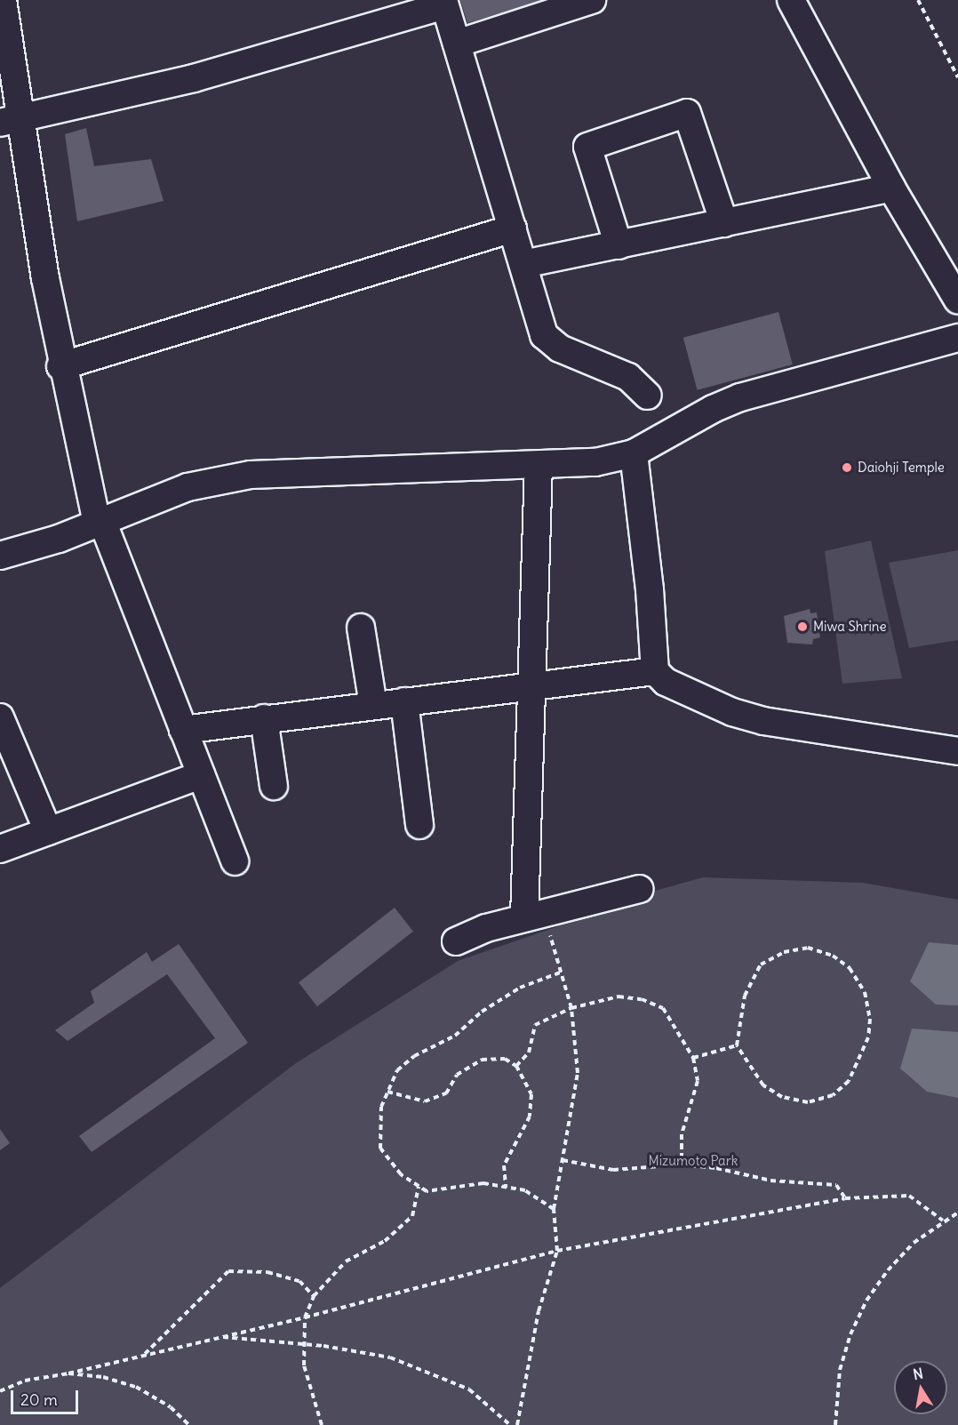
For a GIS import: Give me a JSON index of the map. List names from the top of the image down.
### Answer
{
  "parks": ["Mizumoto Park"],
  "places": ["Daiohji Temple", "Miwa Shrine"],
  "scale_bar": "20 m",
  "north": "top"
}
